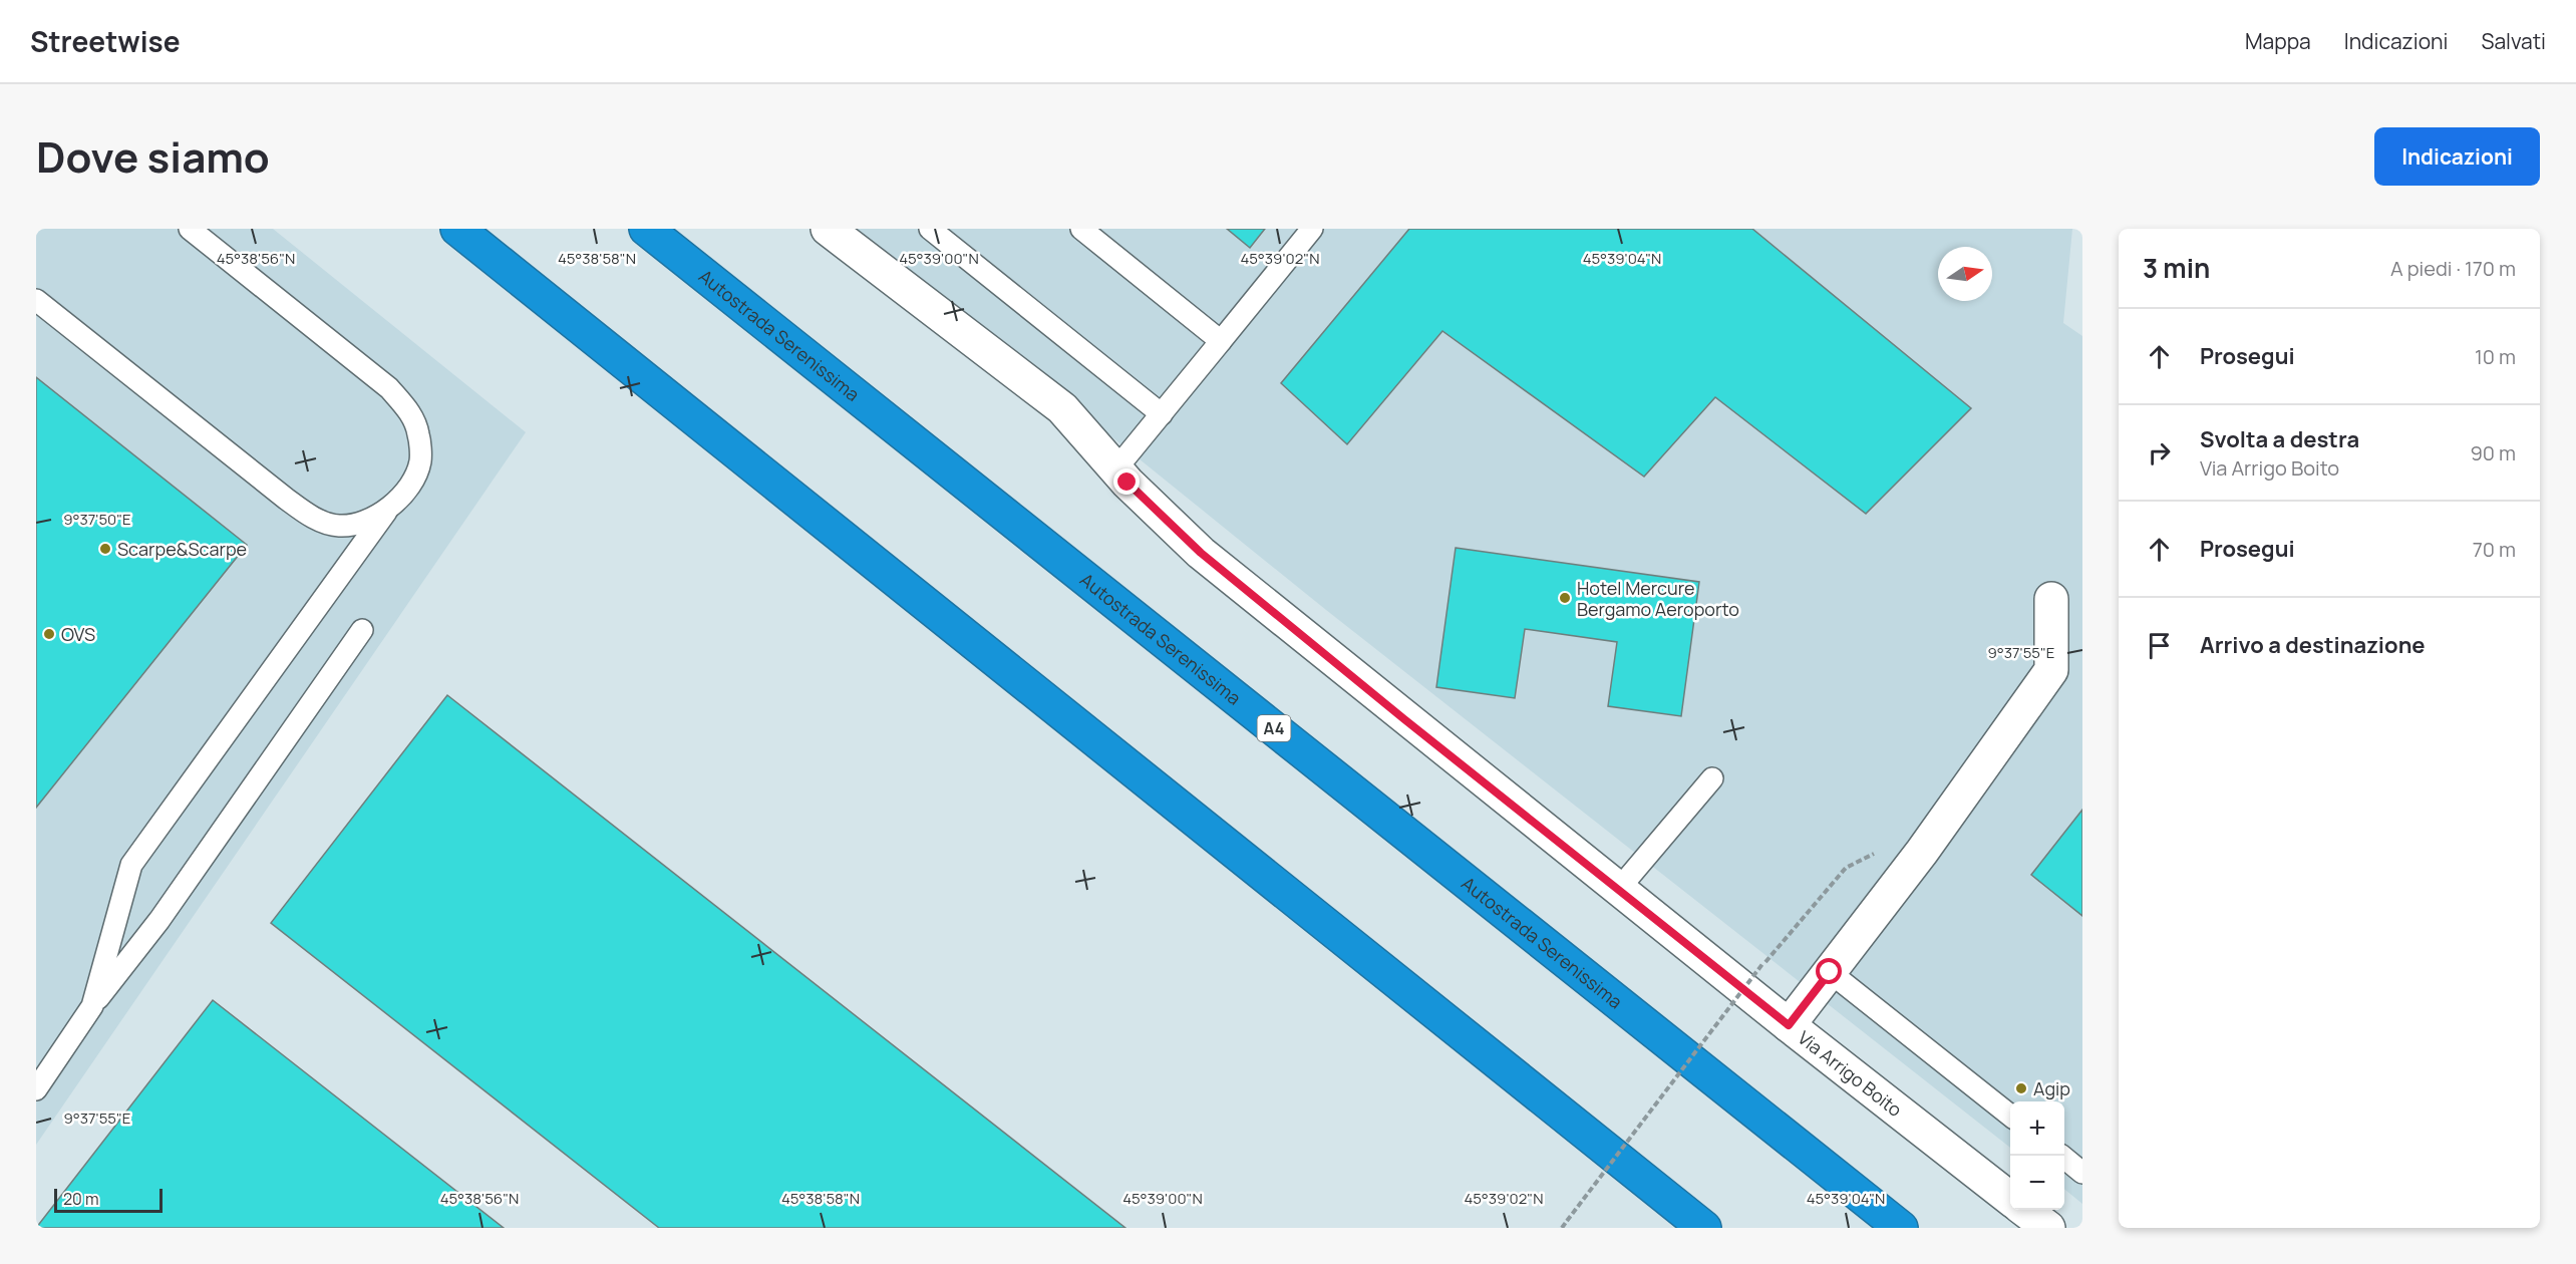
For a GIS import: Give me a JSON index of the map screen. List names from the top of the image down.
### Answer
{
  "streets": {
    "highway": ["Autostrada Serenissima", "A4"],
    "street": ["Via Arrigo Boito"]
  },
  "places": [
    "Scarpe&Scarpe",
    "Hotel Mercure Bergamo Aeroporto",
    "OVS",
    "Agip"
  ],
  "scale_bar": "20 m",
  "north": "right",
  "page": {
    "header": "Streetwise",
    "nav": ["Mappa", "Indicazioni", "Salvati"],
    "title": "Dove siamo",
    "buttons": "Indicazioni",
    "heading": ["3 min", "A piedi · 170 m"],
    "list": [
      ["Prosegui", "10 m"],
      ["Svolta a destra", "Via Arrigo Boito", "90 m"],
      ["Prosegui", "70 m"],
      "Arrivo a destinazione"
    ],
    "map_buttons": ["+", "−"],
    "scale": "20 m"
  },
  "coordinates": [
    "45°38'56\"N",
    "45°38'58\"N",
    "45°39'00\"N",
    "45°39'02\"N",
    "45°39'04\"N",
    "9°37'50\"E",
    "9°37'55\"E"
  ]
}
